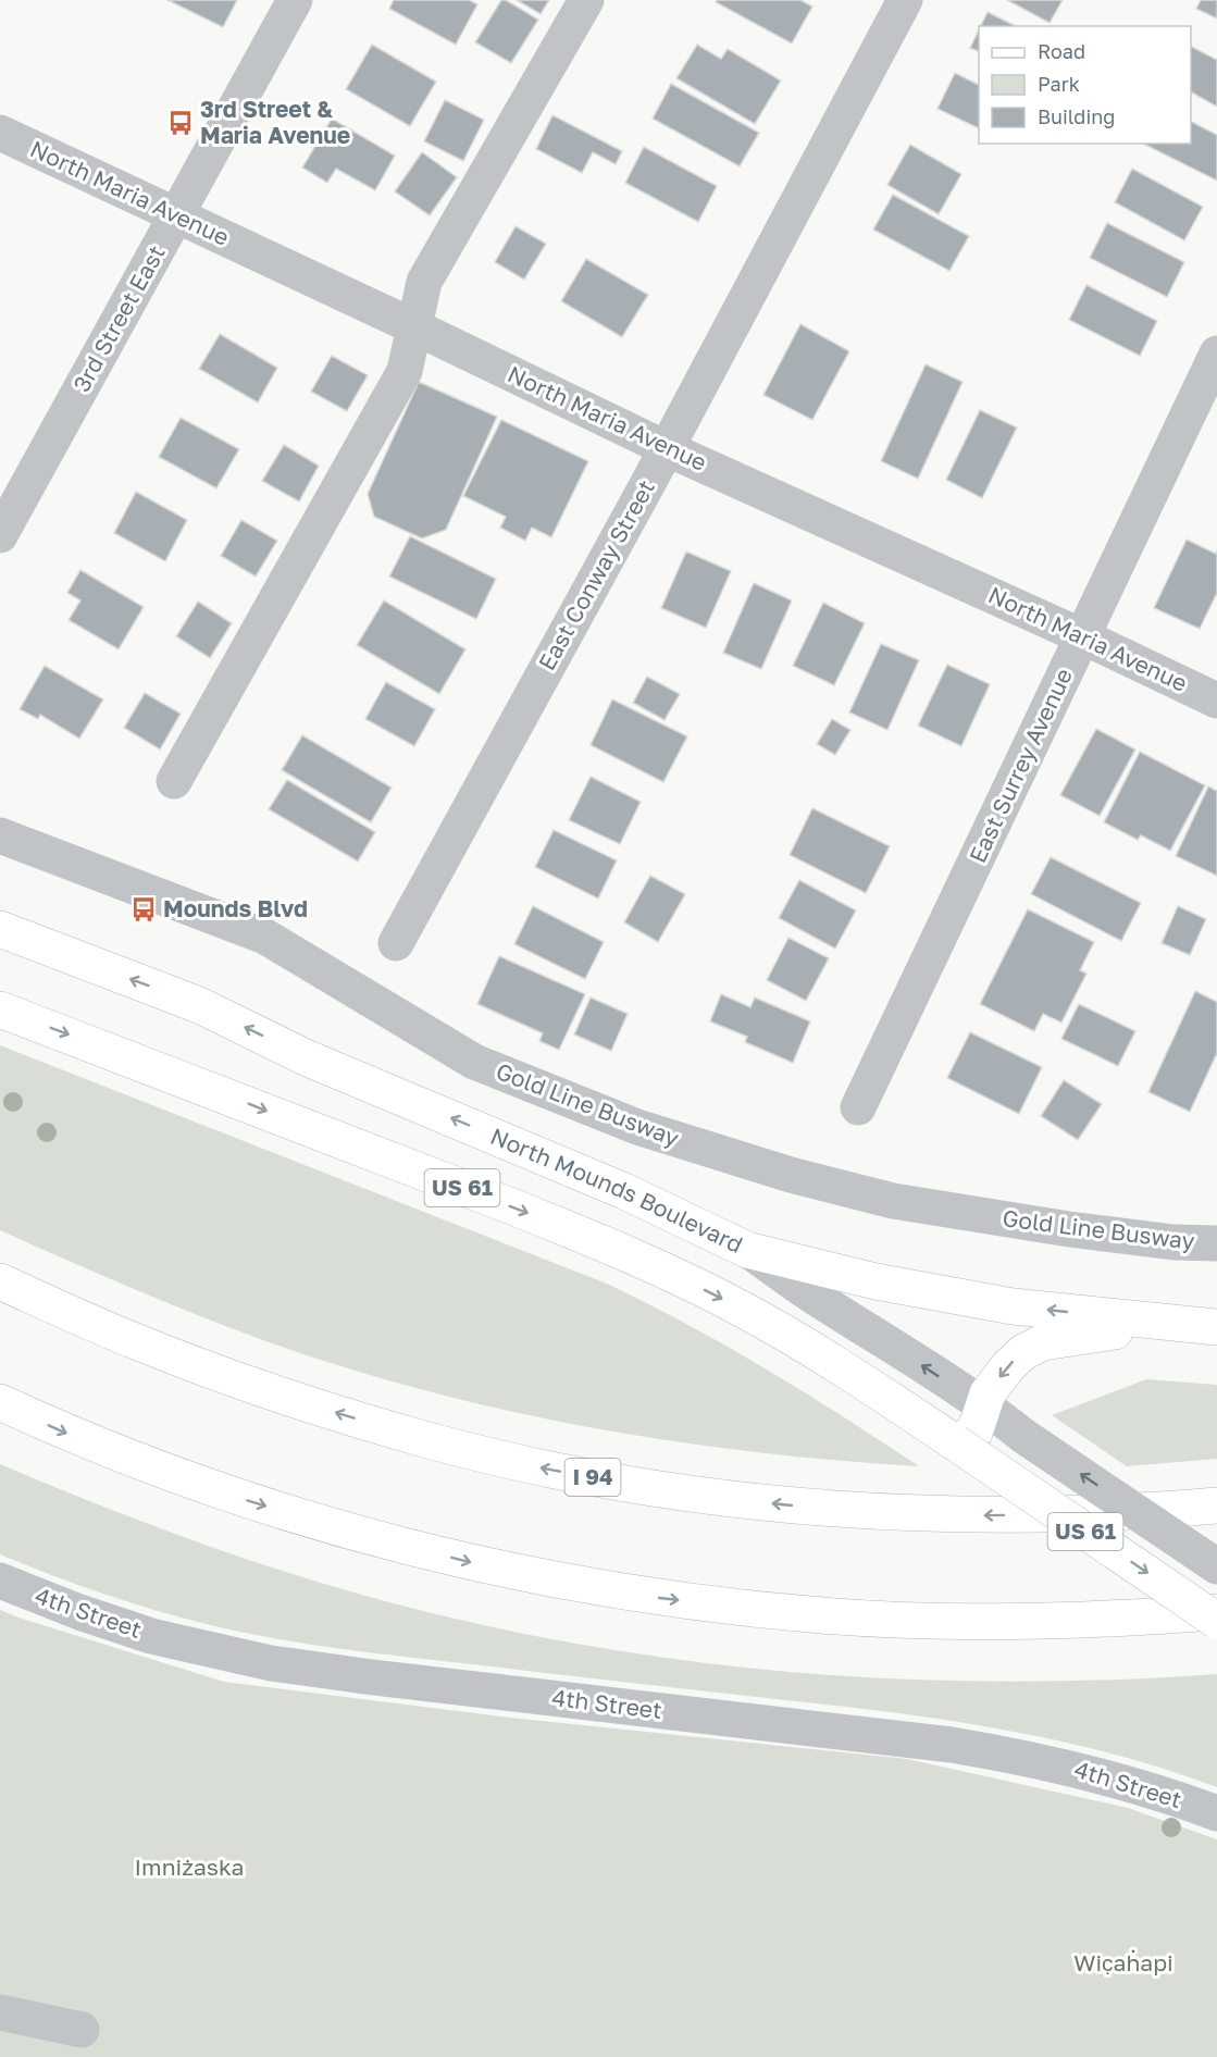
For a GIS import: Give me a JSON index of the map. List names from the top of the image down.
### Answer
{
  "streets": {
    "main road": ["US 61", "North Mounds Boulevard", "I 94"],
    "street": [
      "North Maria Avenue",
      "3rd Street East",
      "East Conway Street",
      "East Surrey Avenue",
      "Gold Line Busway",
      "4th Street"
    ]
  },
  "crossings": [
    ["North Maria Avenue", "3rd Street East"],
    ["North Maria Avenue", "East Conway Street"],
    ["North Maria Avenue", "East Surrey Avenue"],
    ["US 61", "North Mounds Boulevard"]
  ],
  "parks": ["Imniżaska", "Wic̣aḣapi"],
  "places": {
    "bus stop": ["3rd Street & Maria Avenue", "Mounds Blvd"]
  },
  "legend": ["Road", "Park", "Building"]
}
